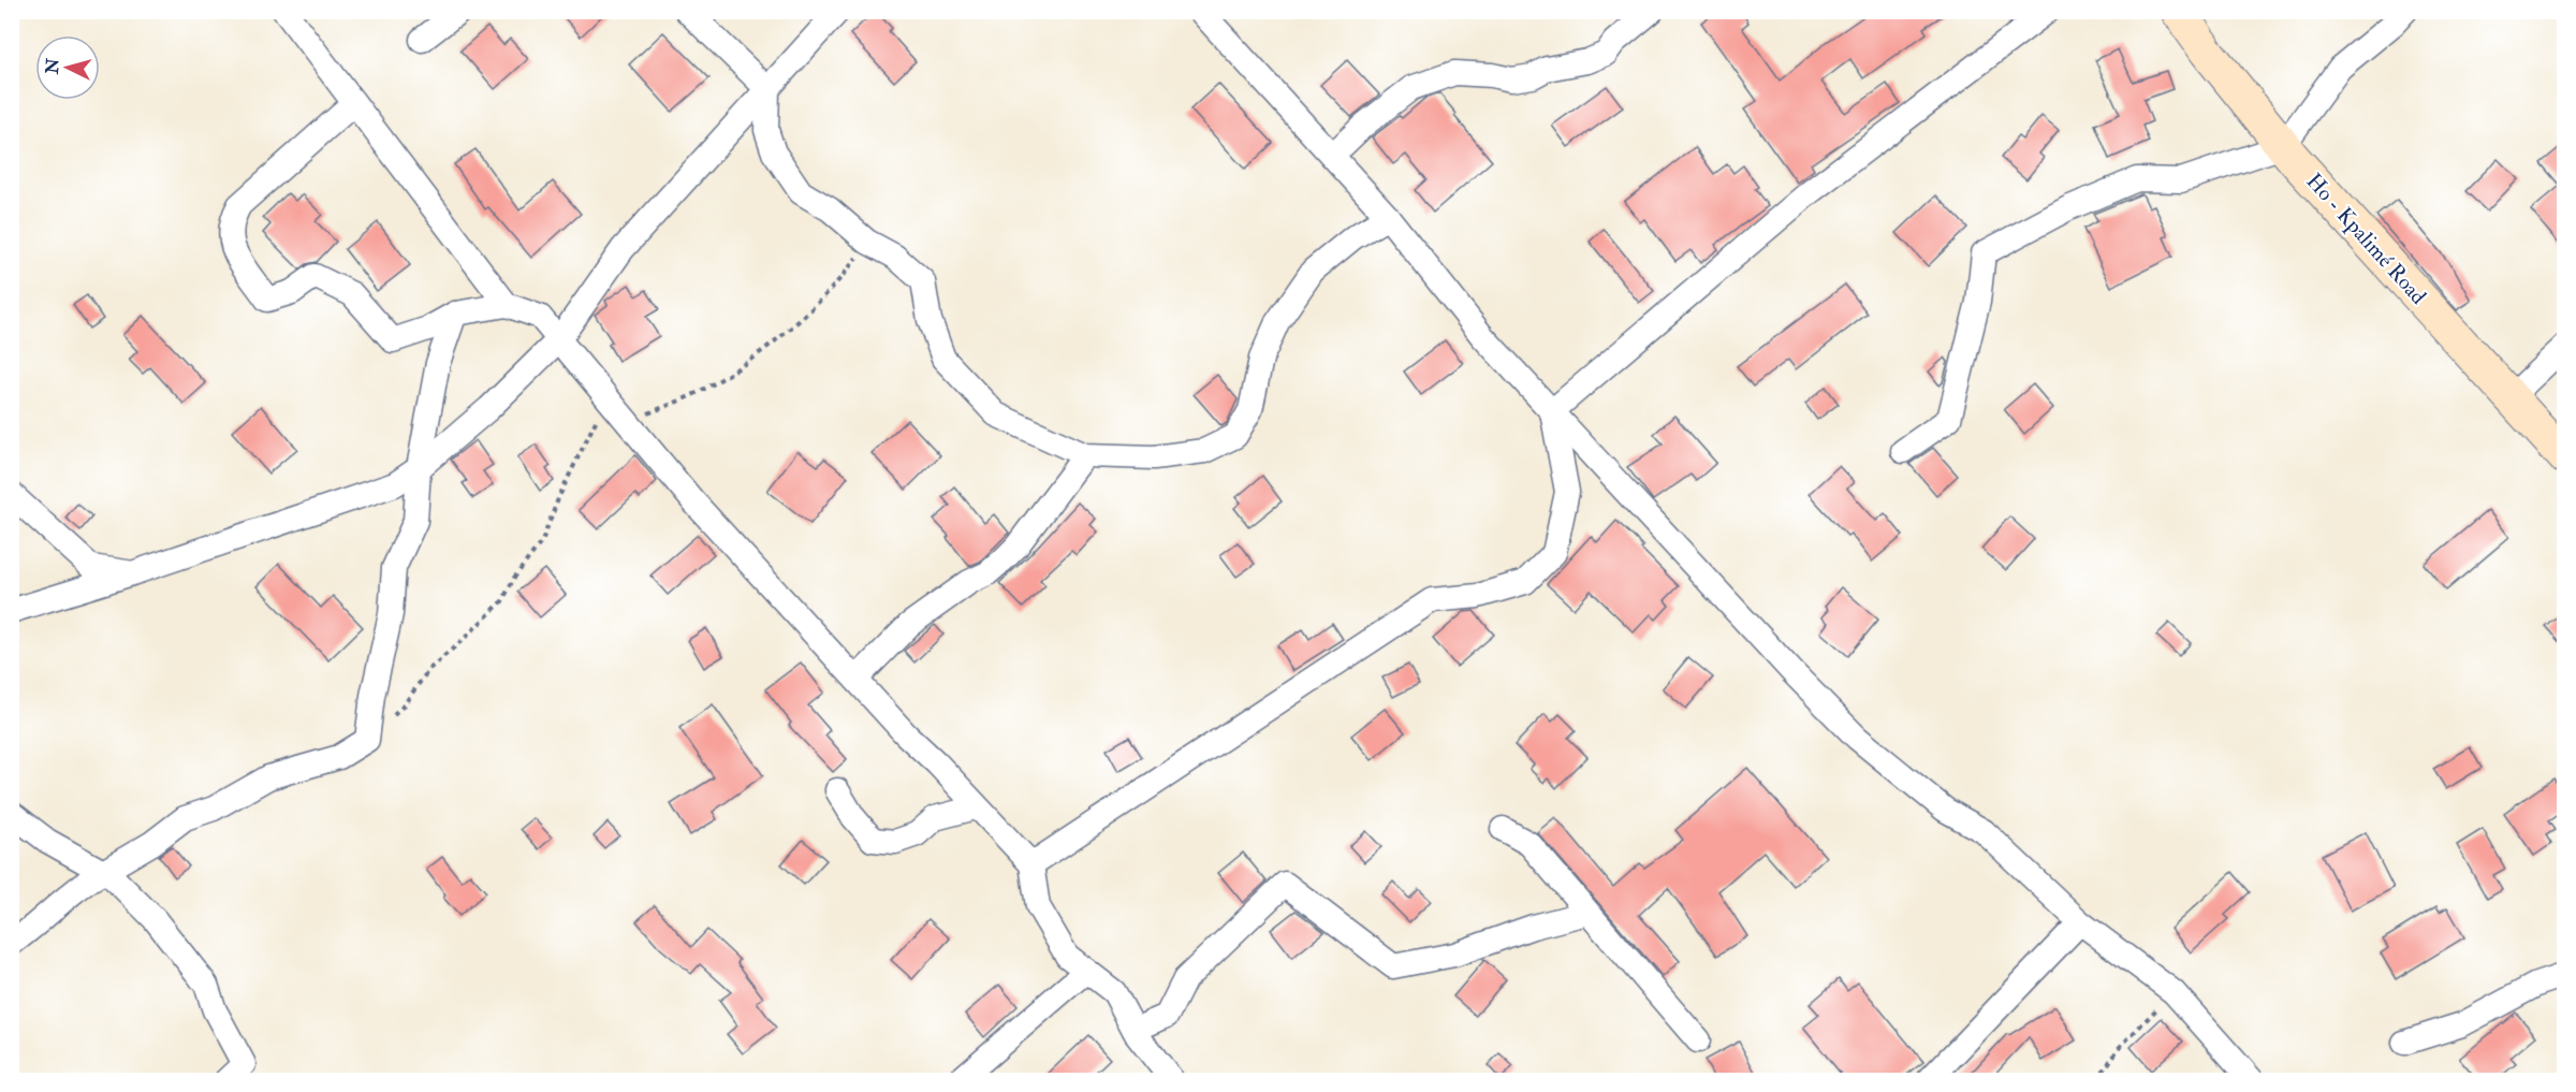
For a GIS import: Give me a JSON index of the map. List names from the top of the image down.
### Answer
{
  "streets": {
    "main road": ["Ho - Kpalimé Road"]
  },
  "north": "left"
}
